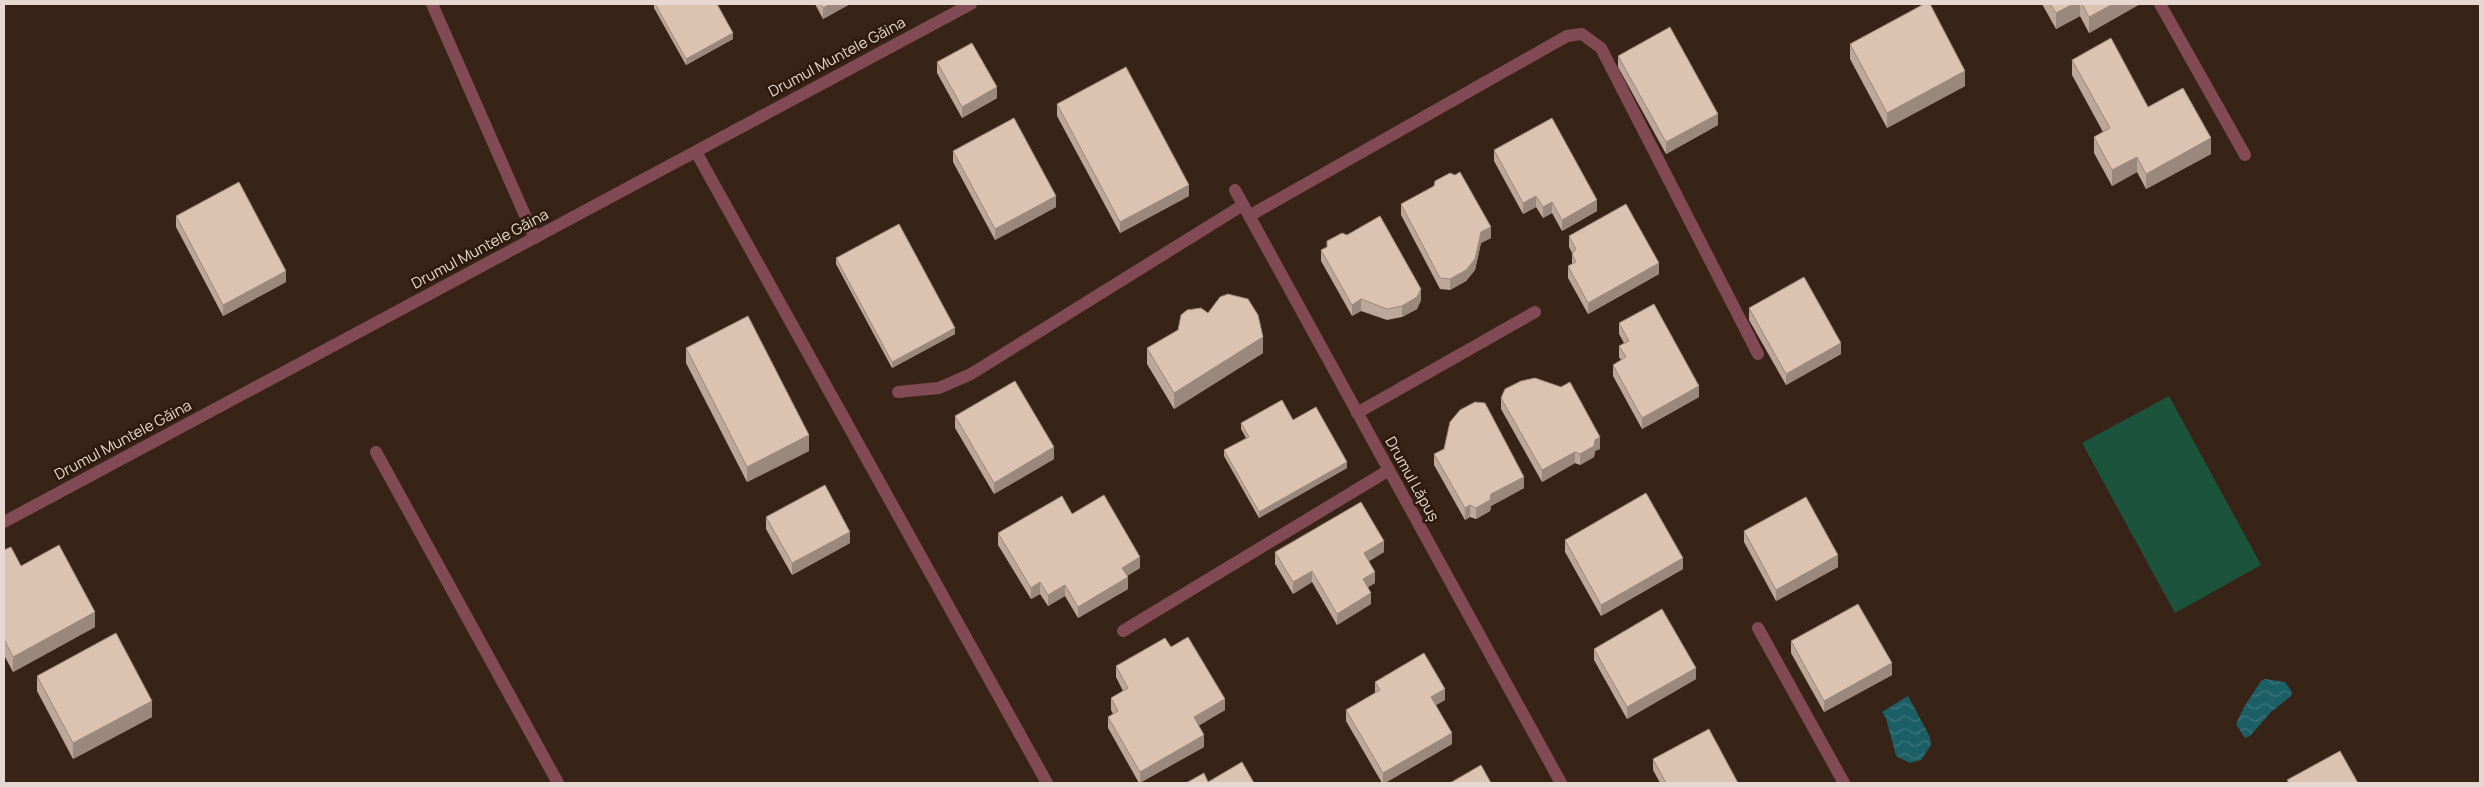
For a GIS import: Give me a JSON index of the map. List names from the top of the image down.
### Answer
{
  "streets": {
    "street": ["Drumul Muntele Găina", "Drumul Lăpuș"]
  }
}
